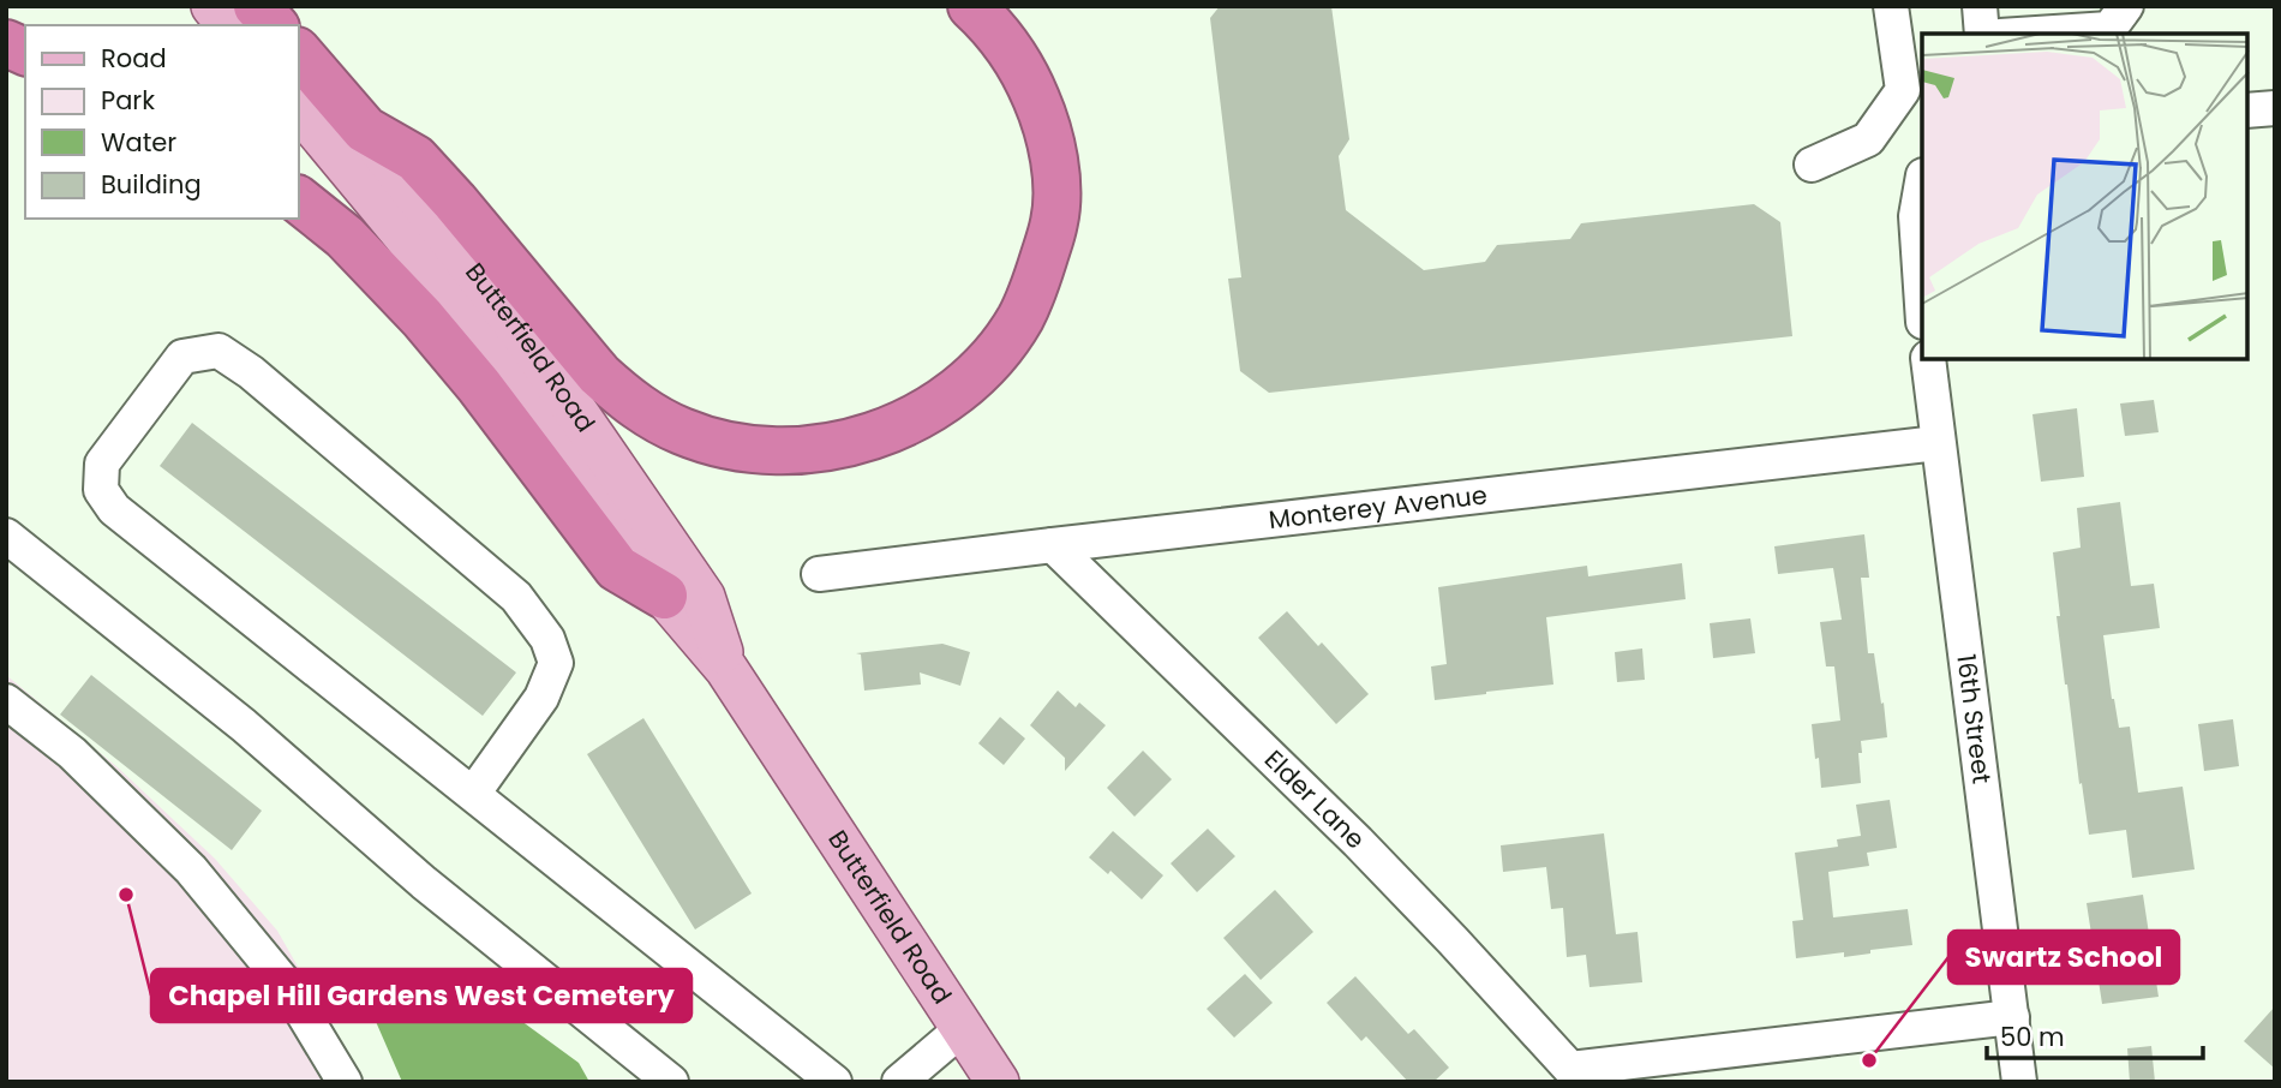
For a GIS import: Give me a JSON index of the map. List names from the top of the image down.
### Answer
{
  "streets": {
    "highway": ["Butterfield Road"],
    "street": ["Monterey Avenue", "16th Street", "Elder Lane"]
  },
  "crossings": [
    ["Monterey Avenue", "16th Street"],
    ["Monterey Avenue", "Elder Lane"],
    ["16th Street", "Elder Lane"]
  ],
  "places": ["Chapel Hill Gardens West Cemetery", "Swartz School"],
  "legend": [
    "Road",
    "Park",
    "Water",
    "Building"
  ],
  "scale_bar": "50 m"
}
